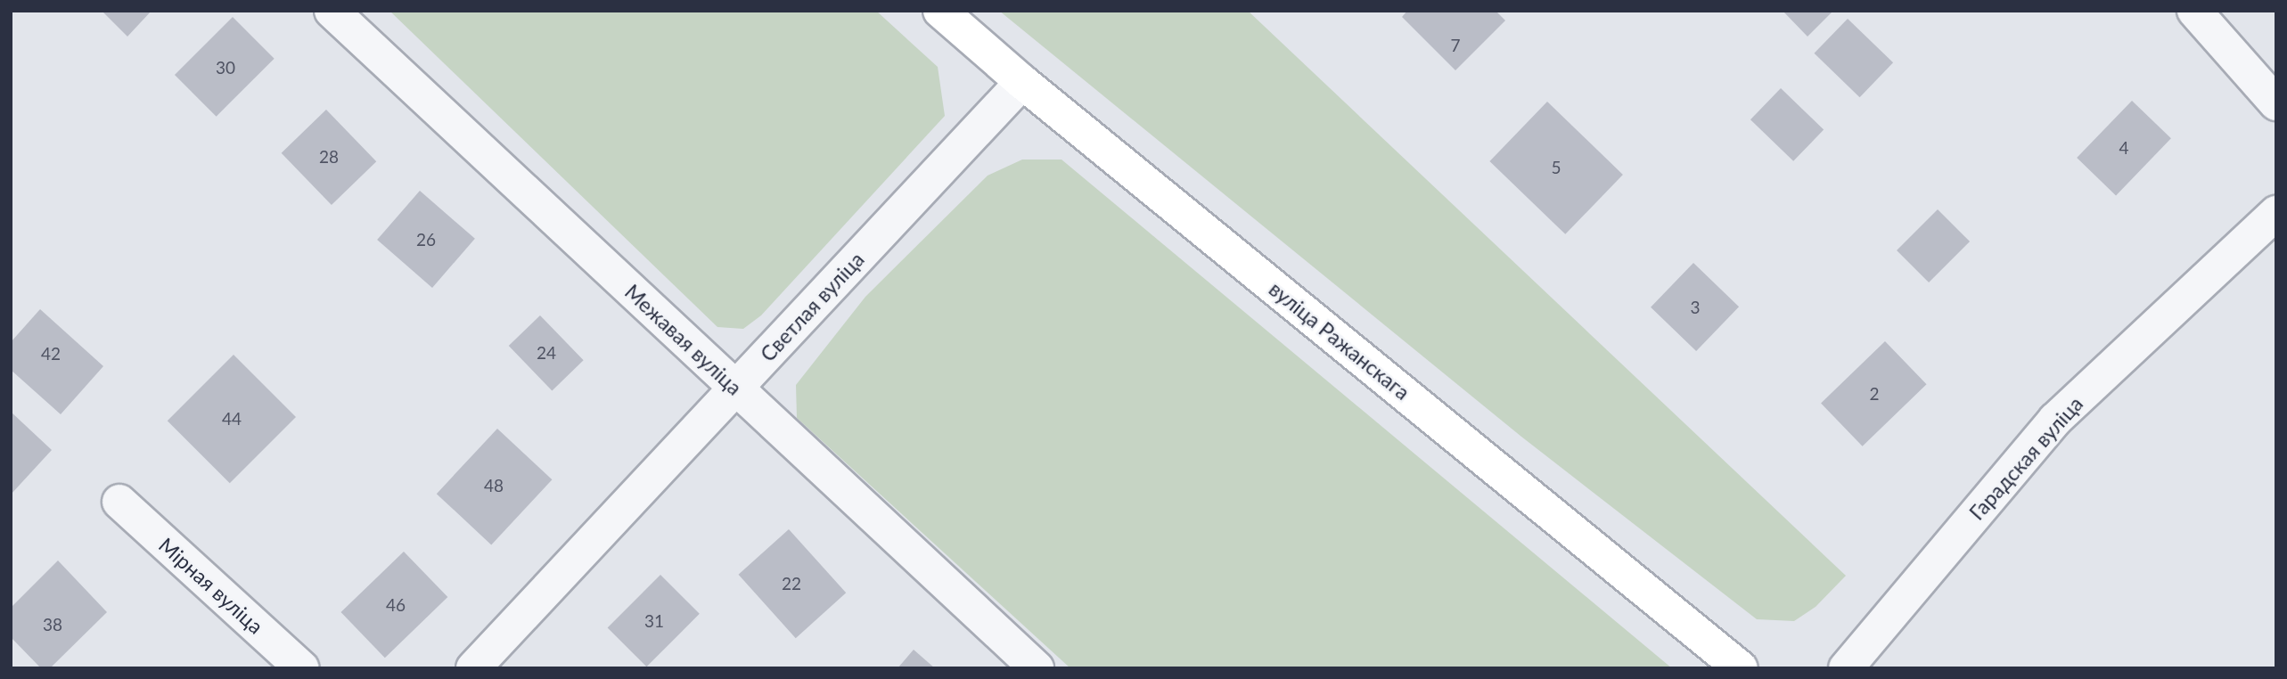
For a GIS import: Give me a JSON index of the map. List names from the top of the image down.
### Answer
{
  "streets": {
    "street": [
      "Светлая вуліца",
      "Межавая вуліца",
      "вуліца Ражанскага",
      "Гарадская вуліца",
      "Мірная вуліца"
    ]
  },
  "crossings": [
    ["Светлая вуліца", "Межавая вуліца"],
    ["Светлая вуліца", "вуліца Ражанскага"]
  ],
  "house_numbers": [
    "7",
    "30",
    "4",
    "28",
    "5",
    "26",
    "3",
    "24",
    "42",
    "2",
    "44",
    "48",
    "22",
    "46",
    "31",
    "38"
  ]
}
